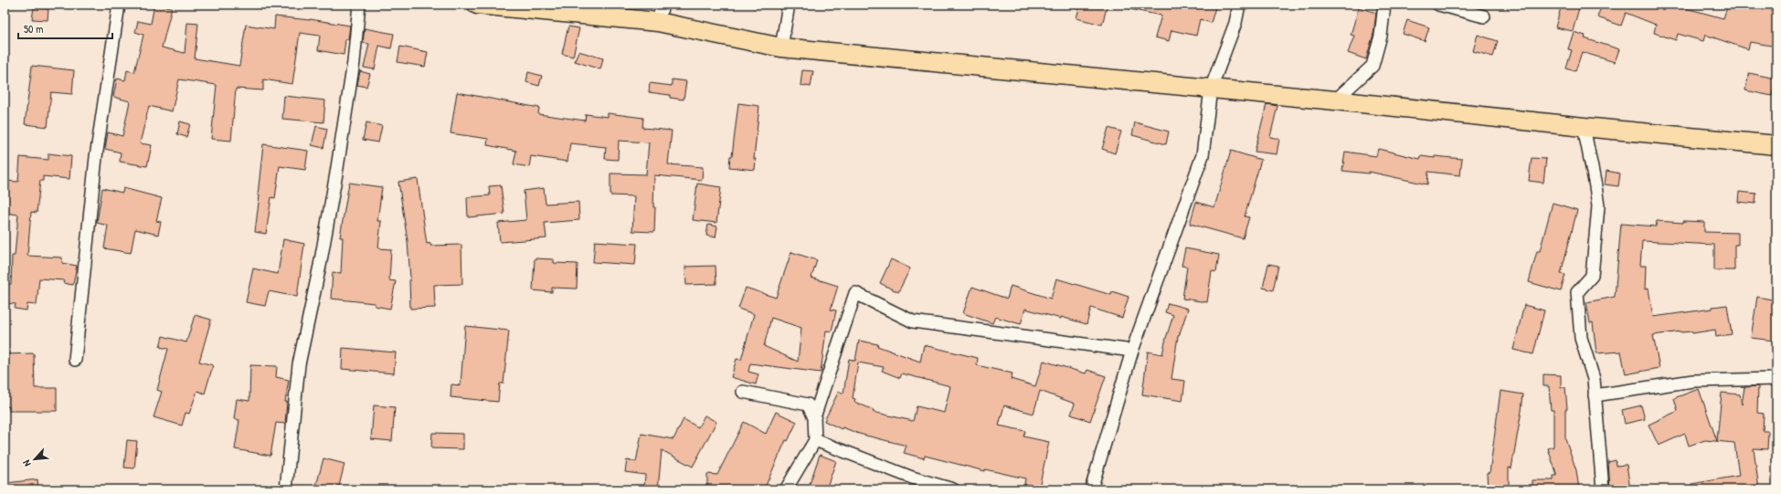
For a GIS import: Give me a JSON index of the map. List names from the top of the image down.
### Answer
{
  "scale_bar": "50 m",
  "north": "bottom left"
}
